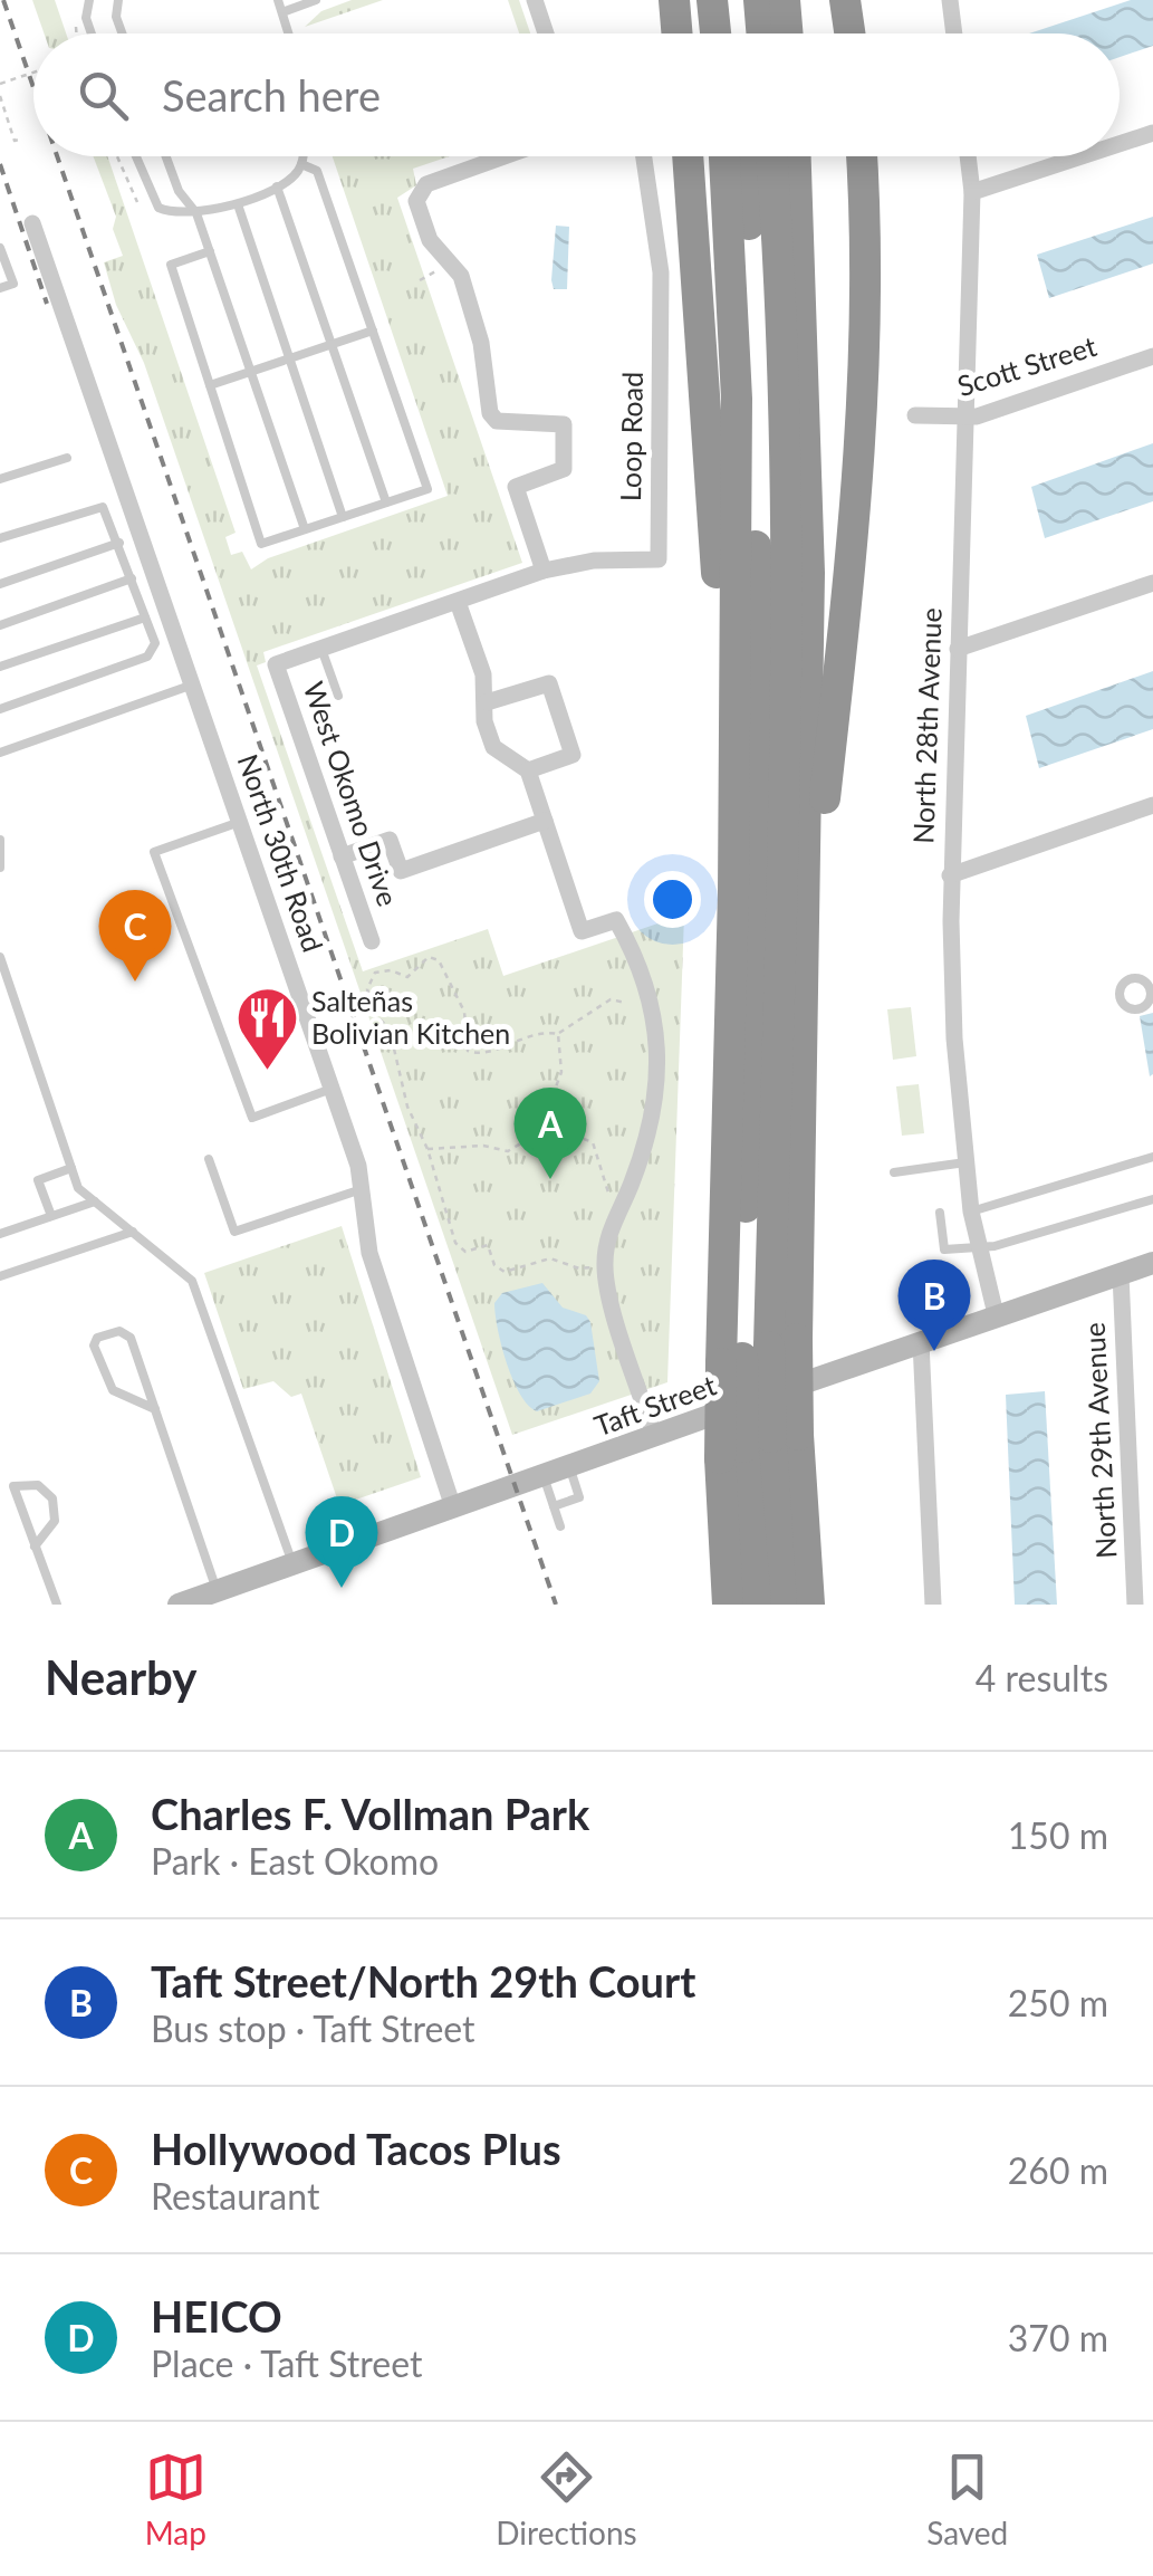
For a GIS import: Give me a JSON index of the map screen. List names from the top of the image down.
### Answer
{
  "streets": {
    "street": [
      "Scott Street",
      "Loop Road",
      "North 28th Avenue",
      "West Okomo Drive",
      "North 30th Road",
      "Taft Street",
      "North 29th Avenue"
    ]
  },
  "crossings": [
    ["Scott Street", "North 28th Avenue"],
    ["North 28th Avenue", "Taft Street"],
    ["North 30th Road", "Taft Street"],
    ["Taft Street", "North 29th Avenue"]
  ],
  "places": {
    "restaurant": ["Salteñas Bolivian Kitchen"]
  },
  "page": {
    "search": "Search here",
    "pins": [
      "C",
      "A",
      "B",
      "D"
    ],
    "heading": ["Nearby", "4 results"],
    "list": [
      {
        "mark": "A",
        "name": "Charles F. Vollman Park",
        "note": "Park · East Okomo",
        "value": "150 m"
      },
      {
        "mark": "B",
        "name": "Taft Street/North 29th Court",
        "note": "Bus stop · Taft Street",
        "value": "250 m"
      },
      {
        "mark": "C",
        "name": "Hollywood Tacos Plus",
        "note": "Restaurant",
        "value": "260 m"
      },
      {
        "mark": "D",
        "name": "HEICO",
        "note": "Place · Taft Street",
        "value": "370 m"
      }
    ],
    "nav": ["Map", "Directions", "Saved"]
  }
}
